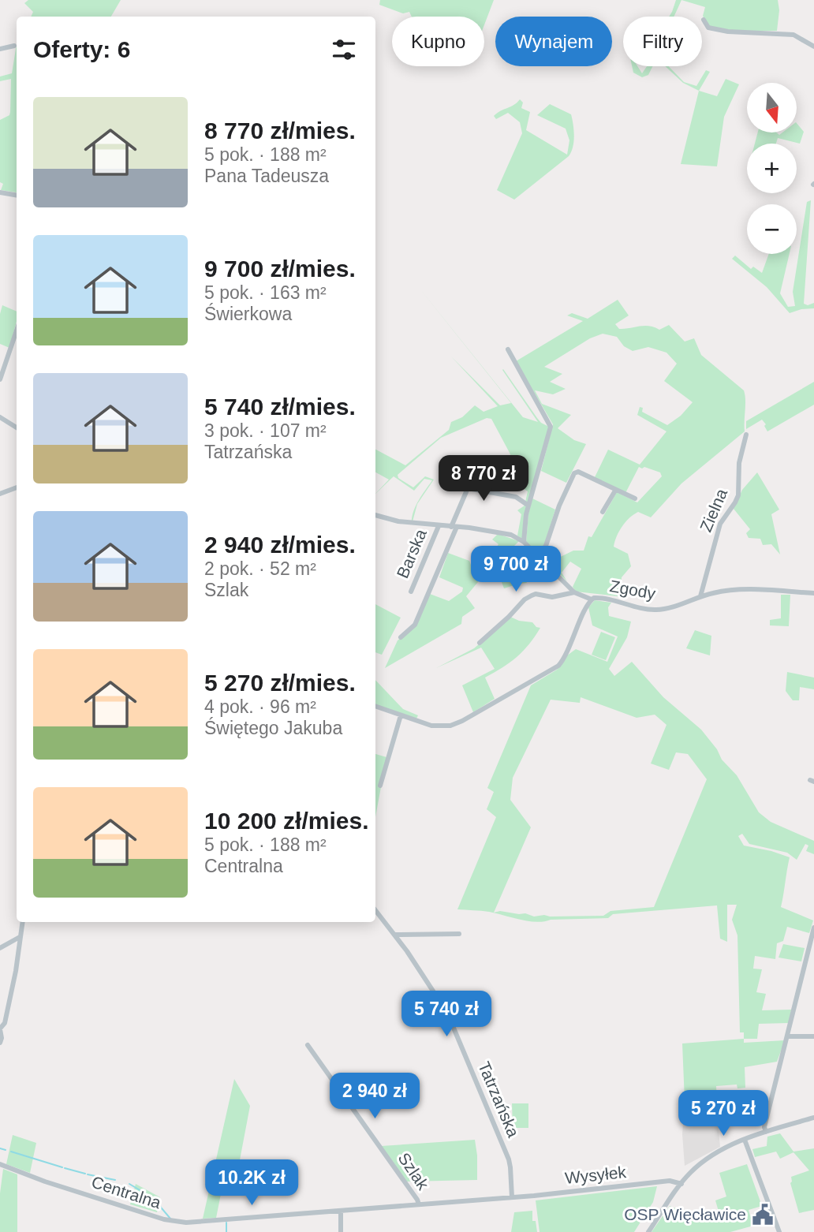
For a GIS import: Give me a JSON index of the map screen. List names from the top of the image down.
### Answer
{
  "streets": {
    "street": [
      "Zielna",
      "Barska",
      "Zgody",
      "Tatrzańska",
      "Szlak",
      "Wysyłek",
      "Centralna"
    ]
  },
  "crossings": [
    ["Zielna", "Zgody"],
    ["Tatrzańska", "Wysyłek"],
    ["Tatrzańska", "Centralna"],
    ["Szlak", "Centralna"],
    ["Wysyłek", "Centralna"]
  ],
  "places": {
    "public building": ["OSP Więcławice"]
  },
  "north": "bottom",
  "page": {
    "chip": ["Kupno", "Wynajem", "Filtry"],
    "heading": "Oferty: 6",
    "map_buttons": ["+", "−"],
    "list": [
      {
        "name": "8 770 zł/mies.",
        "note": "5 pok. · 188 m² · Pana Tadeusza"
      },
      {
        "name": "9 700 zł/mies.",
        "note": "5 pok. · 163 m² · Świerkowa"
      },
      {
        "name": "5 740 zł/mies.",
        "note": "3 pok. · 107 m² · Tatrzańska"
      },
      {
        "name": "2 940 zł/mies.",
        "note": "2 pok. · 52 m² · Szlak"
      },
      {
        "name": "5 270 zł/mies.",
        "note": "4 pok. · 96 m² · Świętego Jakuba"
      },
      {
        "name": "10 200 zł/mies.",
        "note": "5 pok. · 188 m² · Centralna"
      }
    ],
    "price": [
      "8 770 zł",
      "9 700 zł",
      "5 740 zł",
      "2 940 zł",
      "5 270 zł",
      "10.2K zł"
    ]
  }
}
